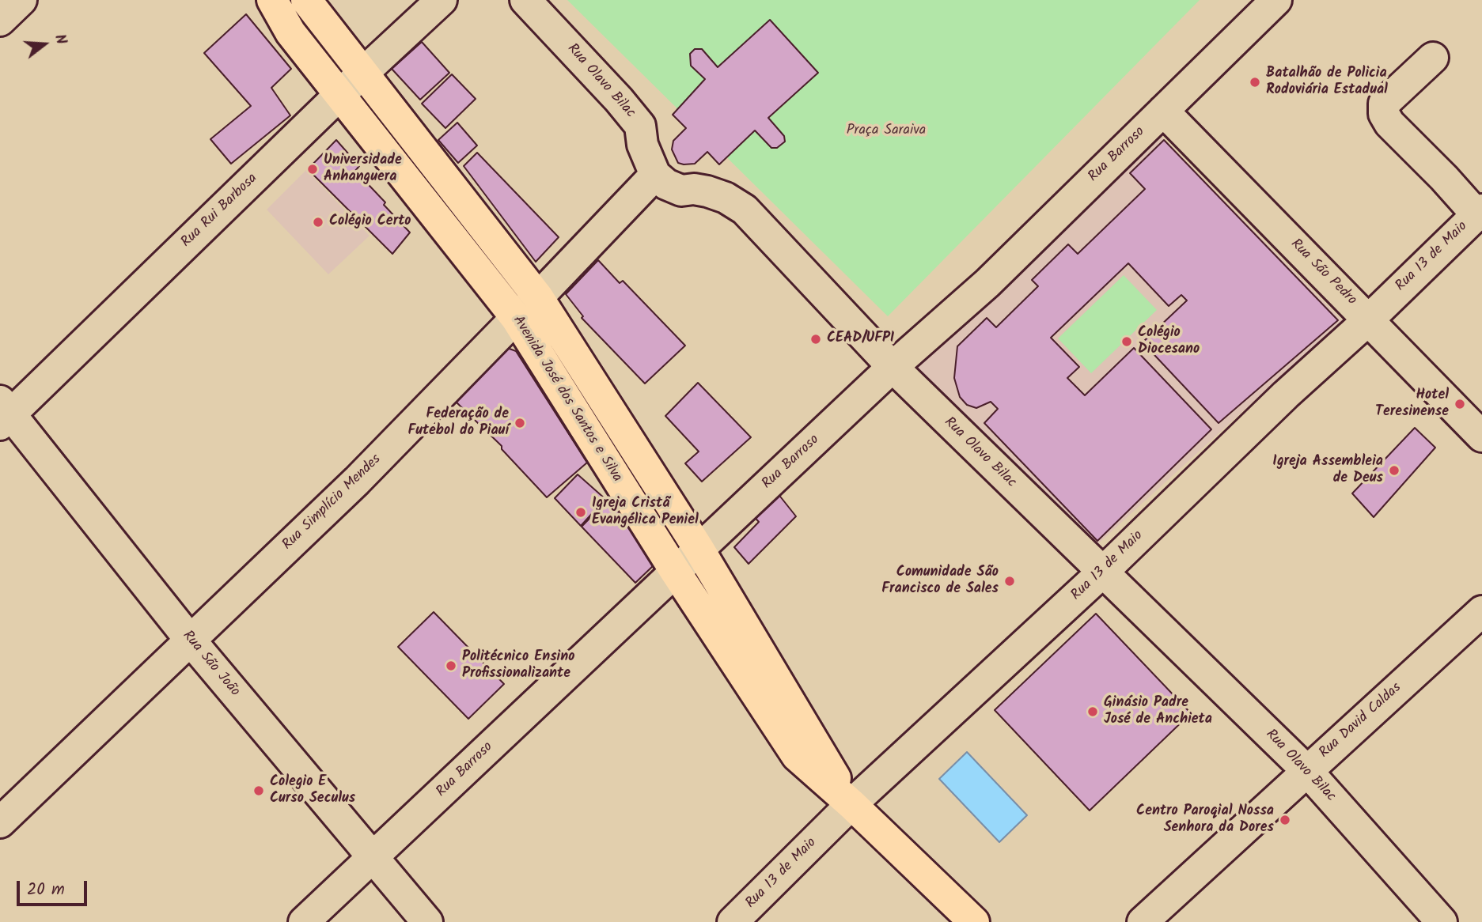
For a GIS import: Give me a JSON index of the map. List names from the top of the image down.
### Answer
{
  "streets": {
    "main road": ["Avenida José dos Santos e Silva"],
    "street": [
      "Rua Olavo Bilac",
      "Rua Barroso",
      "Rua Rui Barbosa",
      "Rua 13 de Maio",
      "Rua São Pedro",
      "Rua Simplício Mendes",
      "Rua São João",
      "Rua David Caldas"
    ]
  },
  "crossings": [
    ["Rua Olavo Bilac", "Rua Barroso"],
    ["Rua Olavo Bilac", "Rua 13 de Maio"],
    ["Rua Olavo Bilac", "Rua Simplício Mendes"],
    ["Rua Olavo Bilac", "Rua David Caldas"],
    ["Rua Barroso", "Rua São Pedro"],
    ["Rua Barroso", "Avenida José dos Santos e Silva"],
    ["Rua Barroso", "Rua São João"],
    ["Rua Rui Barbosa", "Avenida José dos Santos e Silva"],
    ["Rua Rui Barbosa", "Rua São João"],
    ["Rua 13 de Maio", "Rua São Pedro"],
    ["Rua 13 de Maio", "Avenida José dos Santos e Silva"],
    ["Avenida José dos Santos e Silva", "Rua Simplício Mendes"],
    ["Rua Simplício Mendes", "Rua São João"]
  ],
  "parks": ["Praça Saraiva"],
  "places": [
    "Batalhão de Policia Rodoviária Estadual",
    "Universidade Anhanguera",
    "Colégio Certo",
    "CEAD/UFPI",
    "Colégio Diocesano",
    "Hotel Teresinense",
    "Federação de Futebol do Piauí",
    "Igreja Assembleia de Deus",
    "Igreja Cristã Evangélica Peniel",
    "Comunidade São Francisco de Sales",
    "Politécnico Ensino Profissionalizante",
    "Ginásio Padre José de Anchieta",
    "Colegio E Curso Seculus",
    "Centro Paroqial Nossa Senhora da Dores"
  ],
  "scale_bar": "20 m",
  "north": "right"
}
